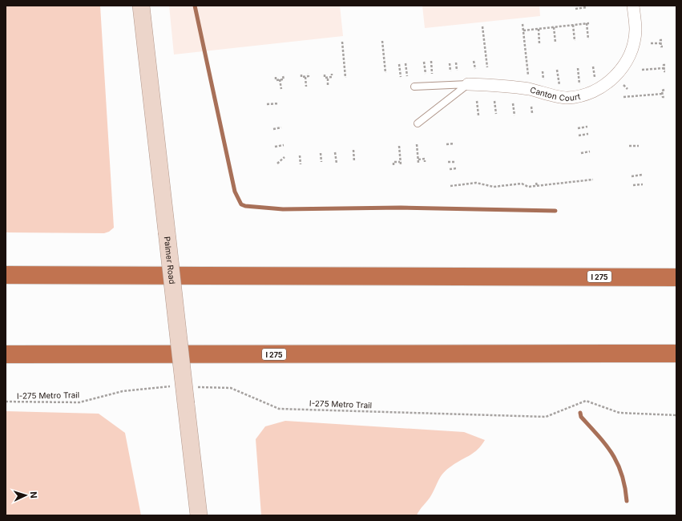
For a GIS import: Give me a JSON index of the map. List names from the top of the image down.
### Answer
{
  "streets": {
    "highway": ["I 275"],
    "street": ["Canton Court", "Palmer Road"],
    "path": ["I-275 Metro Trail"]
  },
  "north": "right"
}
